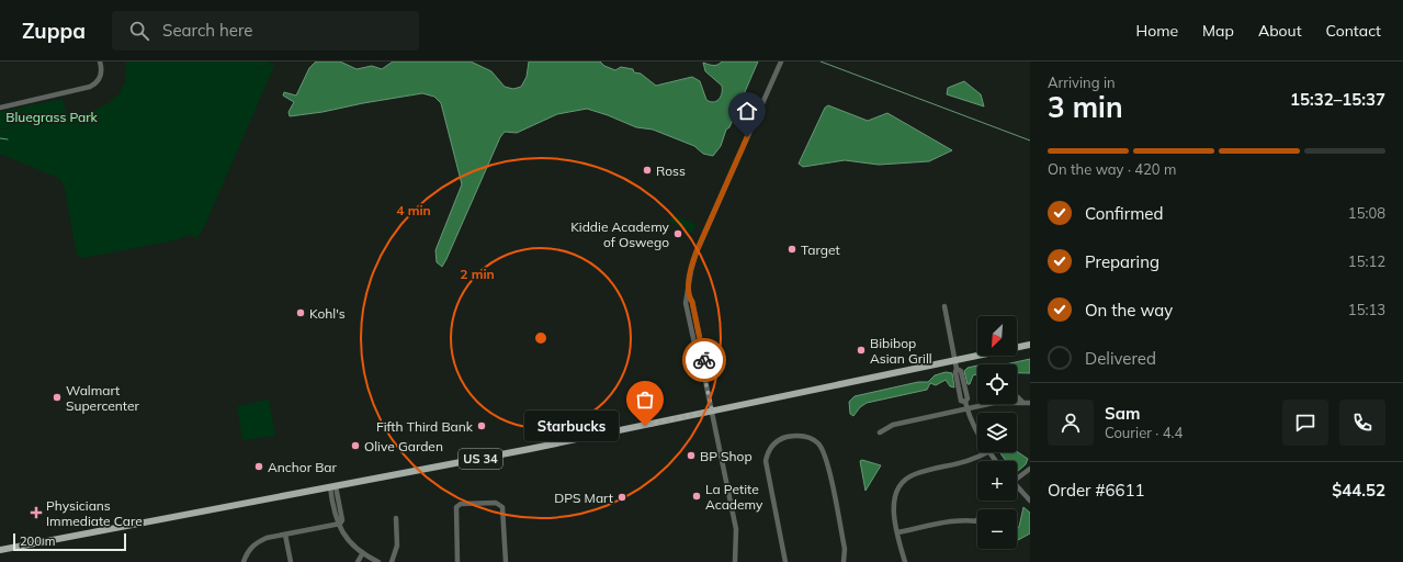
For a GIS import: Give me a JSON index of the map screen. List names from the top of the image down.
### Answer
{
  "streets": {
    "main road": ["US 34"]
  },
  "parks": ["Bluegrass Park"],
  "places": {
    "other": [
      "Ross",
      "Kiddie Academy of Oswego",
      "Target",
      "Kohl's",
      "Bibibop Asian Grill",
      "Walmart Supercenter",
      "Fifth Third Bank",
      "Starbucks",
      "Olive Garden",
      "BP Shop",
      "Anchor Bar",
      "La Petite Academy",
      "DPS Mart"
    ],
    "health": ["Physicians Immediate Care"]
  },
  "scale_bar": "200 m",
  "north": "bottom left",
  "page": {
    "header": "Zuppa",
    "search": "Search here",
    "nav": [
      "Home",
      "Map",
      "About",
      "Contact"
    ],
    "heading": ["3 min", "Arriving in", "15:32–15:37"],
    "panel": [
      "Sam",
      "Courier · 4.4",
      "Order #6611",
      "$44.52"
    ],
    "bar": "On the way · 420 m",
    "list": [
      ["Confirmed", "15:08"],
      ["Preparing", "15:12"],
      ["On the way", "15:13"],
      "Delivered"
    ],
    "map_buttons": ["+", "−"],
    "bubble": "Starbucks",
    "scale": "200 m"
  },
  "rings": ["4 min", "2 min"]
}
